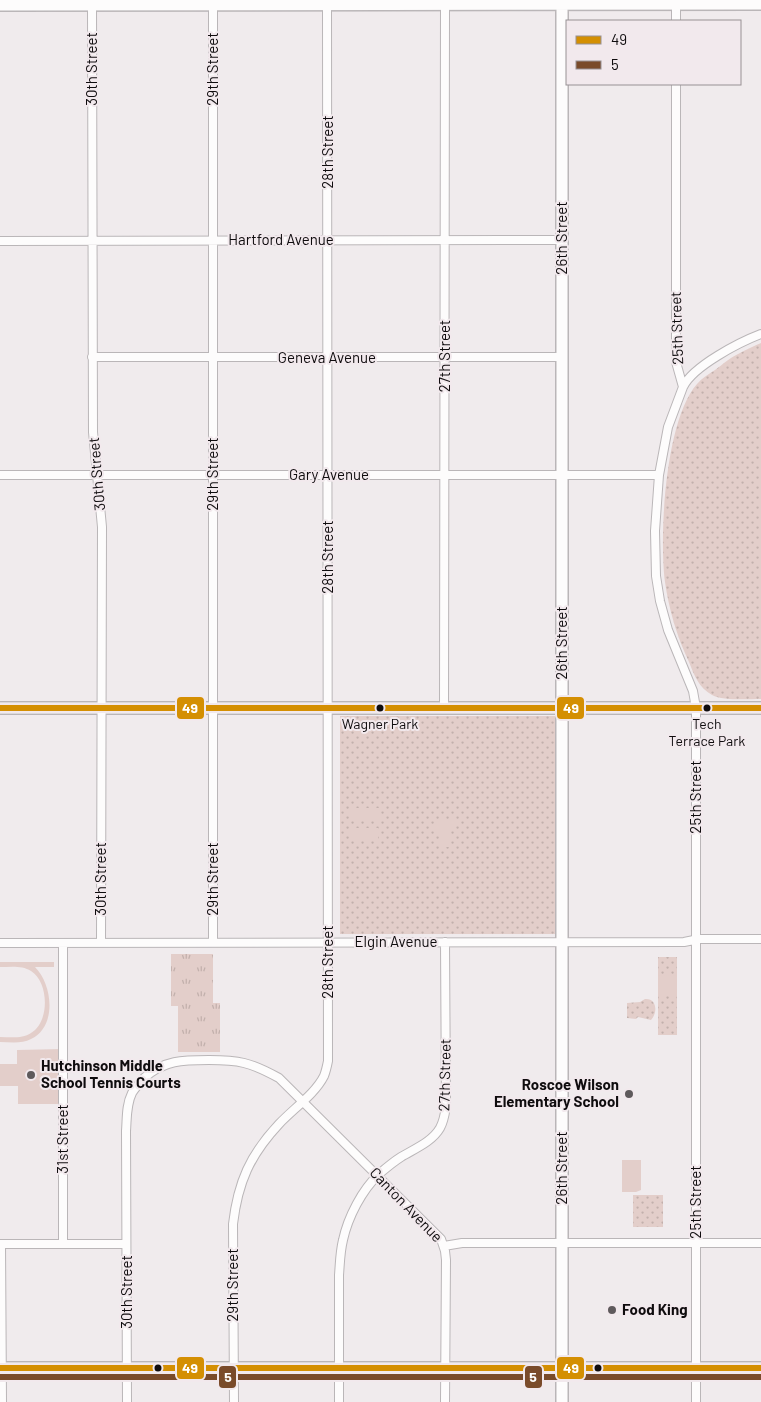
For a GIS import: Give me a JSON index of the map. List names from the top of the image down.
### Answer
{
  "streets": {
    "street": [
      "30th Street",
      "29th Street",
      "28th Street",
      "26th Street",
      "Hartford Avenue",
      "25th Street",
      "27th Street",
      "Geneva Avenue",
      "Gary Avenue",
      "Elgin Avenue",
      "31st Street",
      "Canton Avenue"
    ]
  },
  "crossings": [
    ["30th Street", "Hartford Avenue"],
    ["30th Street", "Geneva Avenue"],
    ["30th Street", "Gary Avenue"],
    ["30th Street", "Elgin Avenue"],
    ["30th Street", "Canton Avenue"],
    ["29th Street", "28th Street"],
    ["29th Street", "Hartford Avenue"],
    ["29th Street", "Geneva Avenue"],
    ["29th Street", "Gary Avenue"],
    ["29th Street", "Elgin Avenue"],
    ["29th Street", "Canton Avenue"],
    ["28th Street", "Hartford Avenue"],
    ["28th Street", "Geneva Avenue"],
    ["28th Street", "Gary Avenue"],
    ["28th Street", "Elgin Avenue"],
    ["28th Street", "Canton Avenue"],
    ["26th Street", "Hartford Avenue"],
    ["26th Street", "Geneva Avenue"],
    ["26th Street", "Gary Avenue"],
    ["26th Street", "Elgin Avenue"],
    ["26th Street", "Canton Avenue"],
    ["Hartford Avenue", "27th Street"],
    ["25th Street", "Gary Avenue"],
    ["25th Street", "Elgin Avenue"],
    ["25th Street", "Canton Avenue"],
    ["27th Street", "Geneva Avenue"],
    ["27th Street", "Gary Avenue"],
    ["27th Street", "Elgin Avenue"],
    ["27th Street", "Canton Avenue"],
    ["Elgin Avenue", "31st Street"]
  ],
  "places": [
    "Wagner Park",
    "Tech Terrace Park",
    "Hutchinson Middle School Tennis Courts",
    "Roscoe Wilson Elementary School",
    "Food King"
  ],
  "lines": ["transit line 49", "transit line 5"],
  "legend": ["49", "5"]
}
